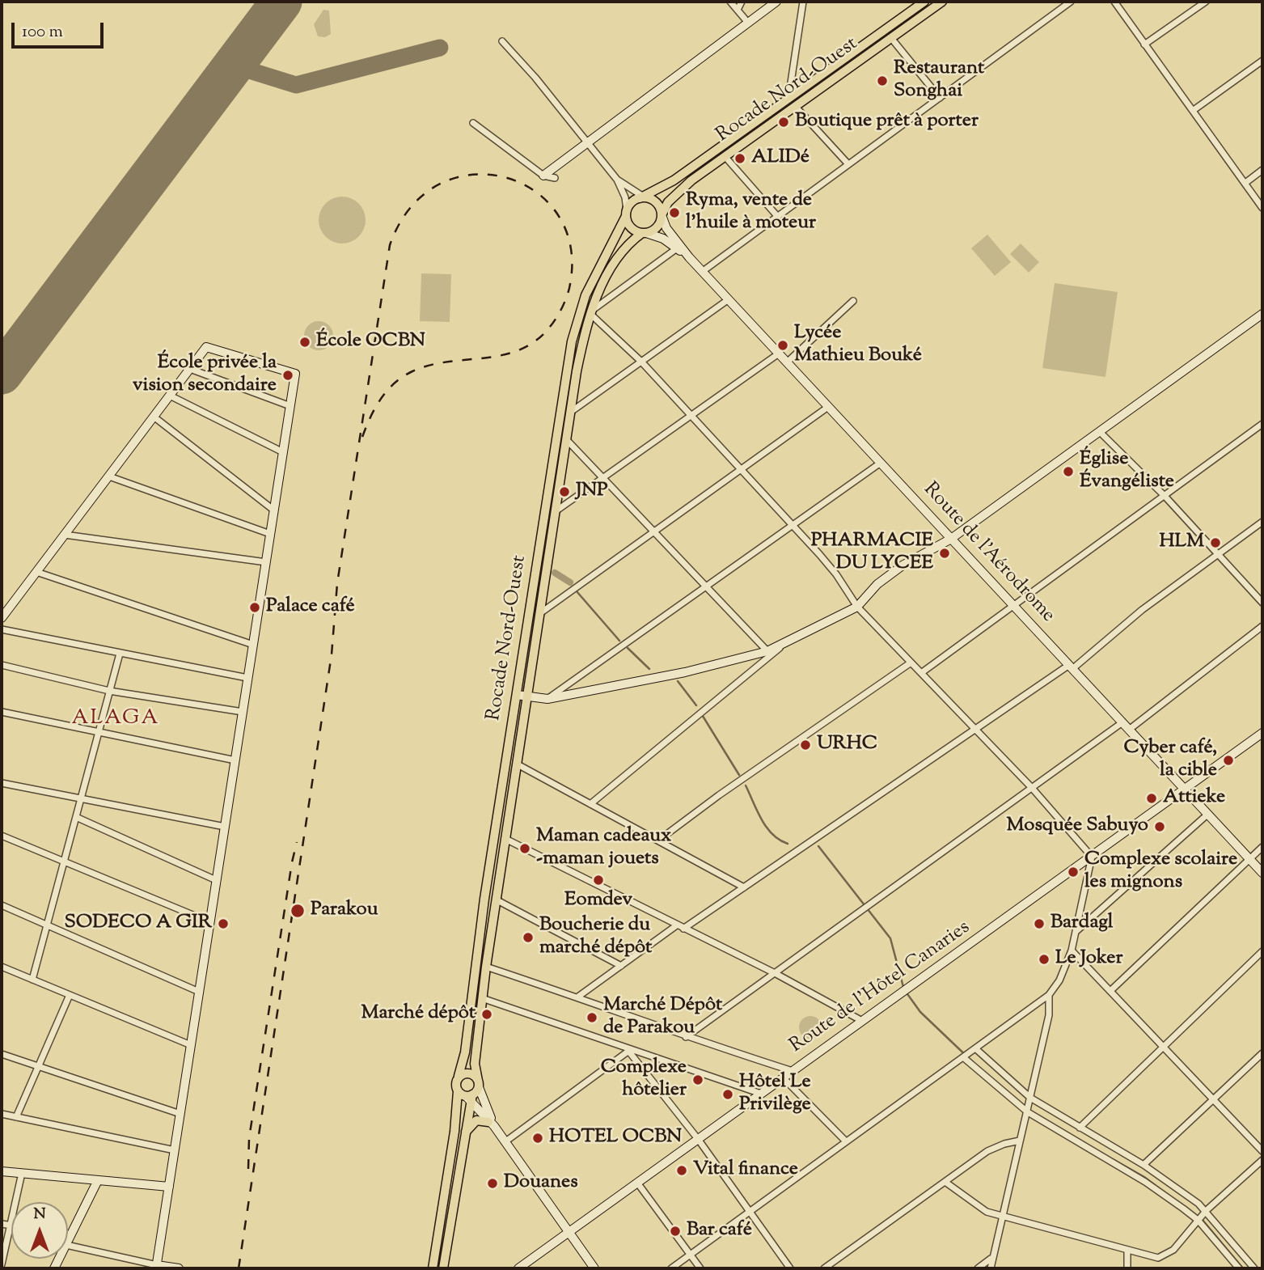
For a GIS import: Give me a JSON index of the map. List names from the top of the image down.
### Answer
{
  "streets": {
    "main road": ["Rocade Nord-Ouest"],
    "street": ["Route de l'Aérodrome", "Route de l'Hôtel Canaries"]
  },
  "crossings": [
    ["Rocade Nord-Ouest", "Route de l'Aérodrome"],
    ["Route de l'Aérodrome", "Route de l'Hôtel Canaries"]
  ],
  "districts": ["ALAGA"],
  "places": [
    "Restaurant Songhai",
    "Boutique prêt à porter",
    "ALIDé",
    "Ryma, vente de l'huile à moteur",
    "École OCBN",
    "Lycée Mathieu Bouké",
    "École privée la vision secondaire",
    "Église Évangéliste",
    "JNP",
    "HLM",
    "PHARMACIE DU LYCEE",
    "Palace café",
    "URHC",
    "Cyber café, la cible",
    "Attieke",
    "Mosquée Sabuyo",
    "Maman cadeaux -maman jouets",
    "Complexe scolaire les mignons",
    "Eomdev",
    "Parakou",
    "SODECO A GIR",
    "Bardagl",
    "Boucherie du marché dépôt",
    "Le Joker",
    "Marché dépôt",
    "Marché Dépôt de Parakou",
    "Complexe hôtelier",
    "Hôtel Le Privilège",
    "HOTEL OCBN",
    "Vital finance",
    "Douanes",
    "Bar café"
  ],
  "scale_bar": "100 m",
  "north": "top"
}
